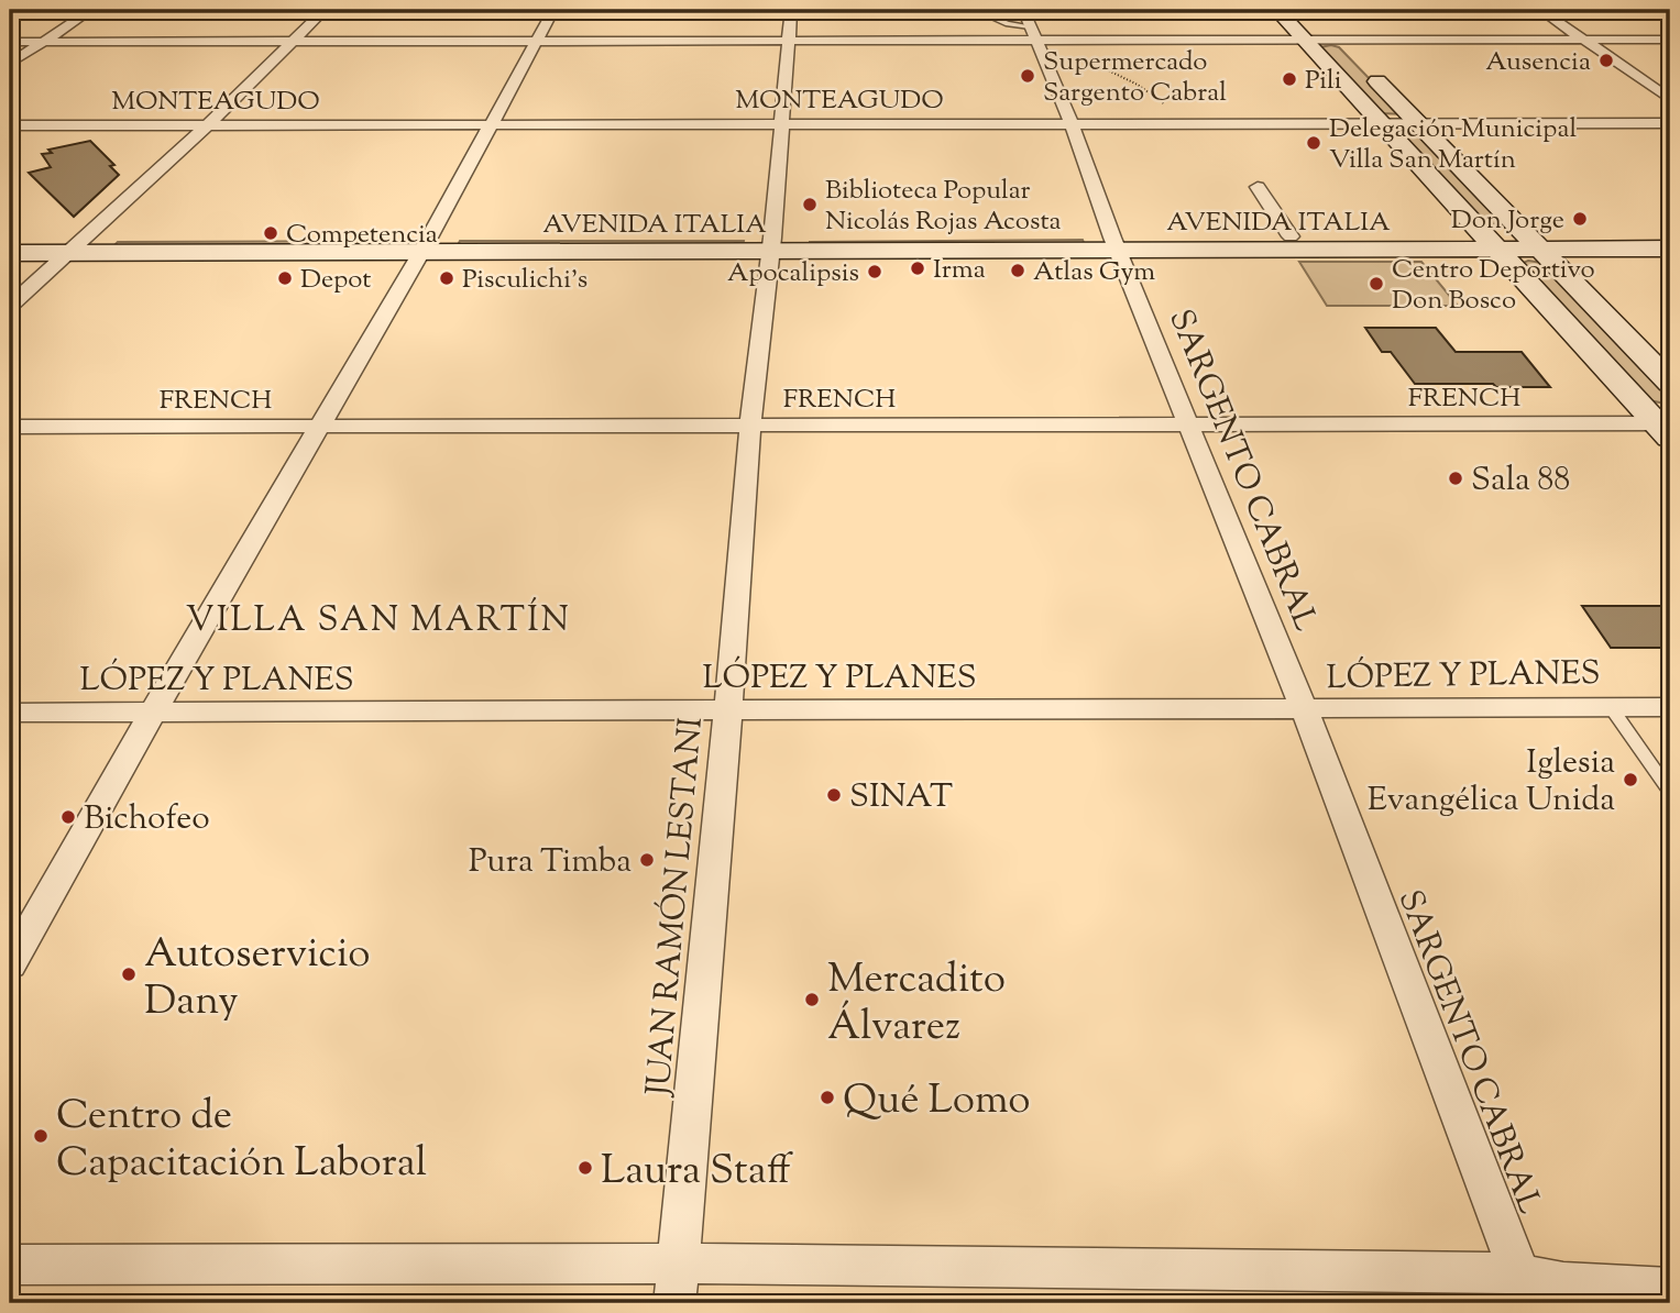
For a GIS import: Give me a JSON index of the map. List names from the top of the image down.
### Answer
{
  "streets": {
    "main road": ["AVENIDA ITALIA"],
    "street": [
      "MONTEAGUDO",
      "FRENCH",
      "SARGENTO CABRAL",
      "LÓPEZ Y PLANES",
      "JUAN RAMÓN LESTANI"
    ]
  },
  "crossings": [
    ["MONTEAGUDO", "SARGENTO CABRAL"],
    ["MONTEAGUDO", "JUAN RAMÓN LESTANI"],
    ["AVENIDA ITALIA", "SARGENTO CABRAL"],
    ["AVENIDA ITALIA", "JUAN RAMÓN LESTANI"],
    ["FRENCH", "SARGENTO CABRAL"],
    ["FRENCH", "JUAN RAMÓN LESTANI"],
    ["SARGENTO CABRAL", "LÓPEZ Y PLANES"],
    ["LÓPEZ Y PLANES", "JUAN RAMÓN LESTANI"]
  ],
  "districts": ["VILLA SAN MARTÍN"],
  "places": [
    "Ausencia",
    "Supermercado Sargento Cabral",
    "Pili",
    "Delegación Municipal Villa San Martín",
    "Biblioteca Popular Nicolás Rojas Acosta",
    "Don Jorge",
    "Competencia",
    "Irma",
    "Atlas Gym",
    "Apocalipsis",
    "Depot",
    "Pisculichi's",
    "Centro Deportivo Don Bosco",
    "Sala 88",
    "Iglesia Evangélica Unida",
    "SINAT",
    "Bichofeo",
    "Pura Timba",
    "Autoservicio Dany",
    "Mercadito Álvarez",
    "Qué Lomo",
    "Centro de Capacitación Laboral",
    "Laura Staff"
  ]
}
